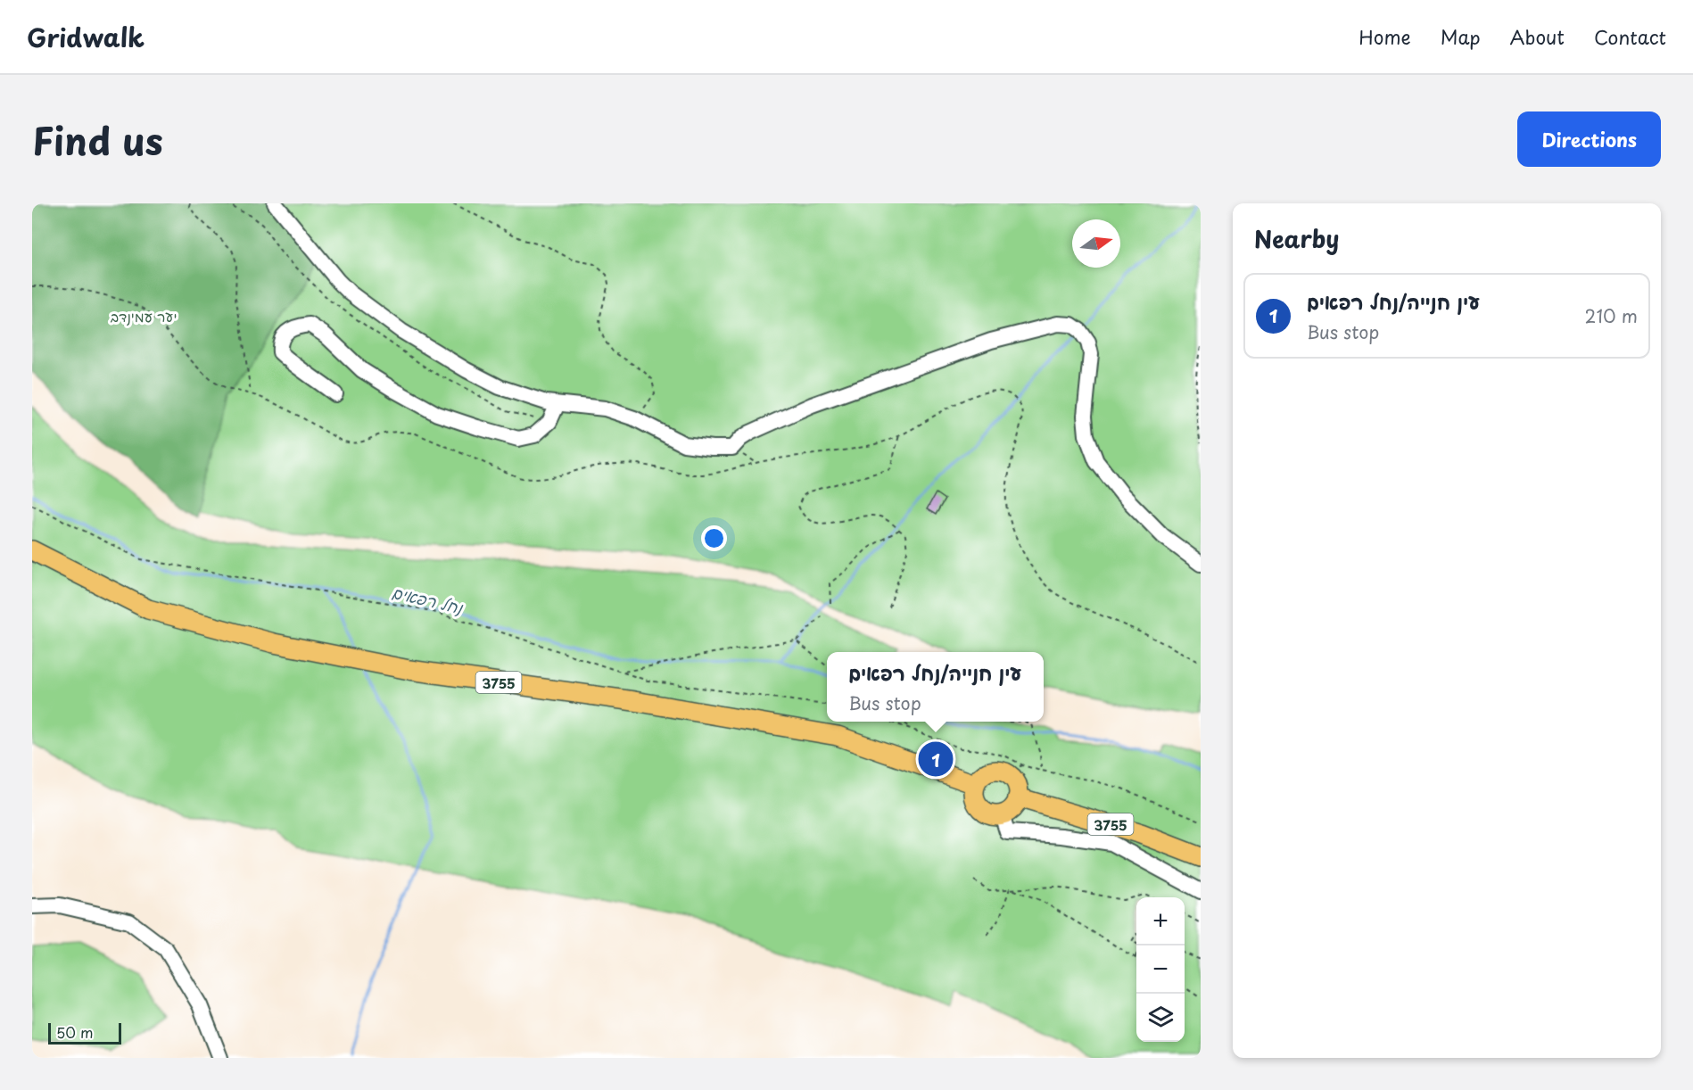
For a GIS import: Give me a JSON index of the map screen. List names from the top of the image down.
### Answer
{
  "streets": {
    "main road": ["3755"]
  },
  "water": ["נחל רפאים"],
  "parks": ["יער עמינדב"],
  "scale_bar": "50 m",
  "north": "right",
  "page": {
    "header": "Gridwalk",
    "nav": [
      "Home",
      "Map",
      "About",
      "Contact"
    ],
    "title": "Find us",
    "buttons": "Directions",
    "heading": "Nearby",
    "list": [
      {
        "mark": "1",
        "name": "עין חנייה/נחל רפאים",
        "note": "Bus stop",
        "value": "210 m"
      }
    ],
    "popup": ["עין חנייה/נחל רפאים", "Bus stop"],
    "pins": "1",
    "map_buttons": ["+", "−"],
    "scale": "50 m"
  }
}
